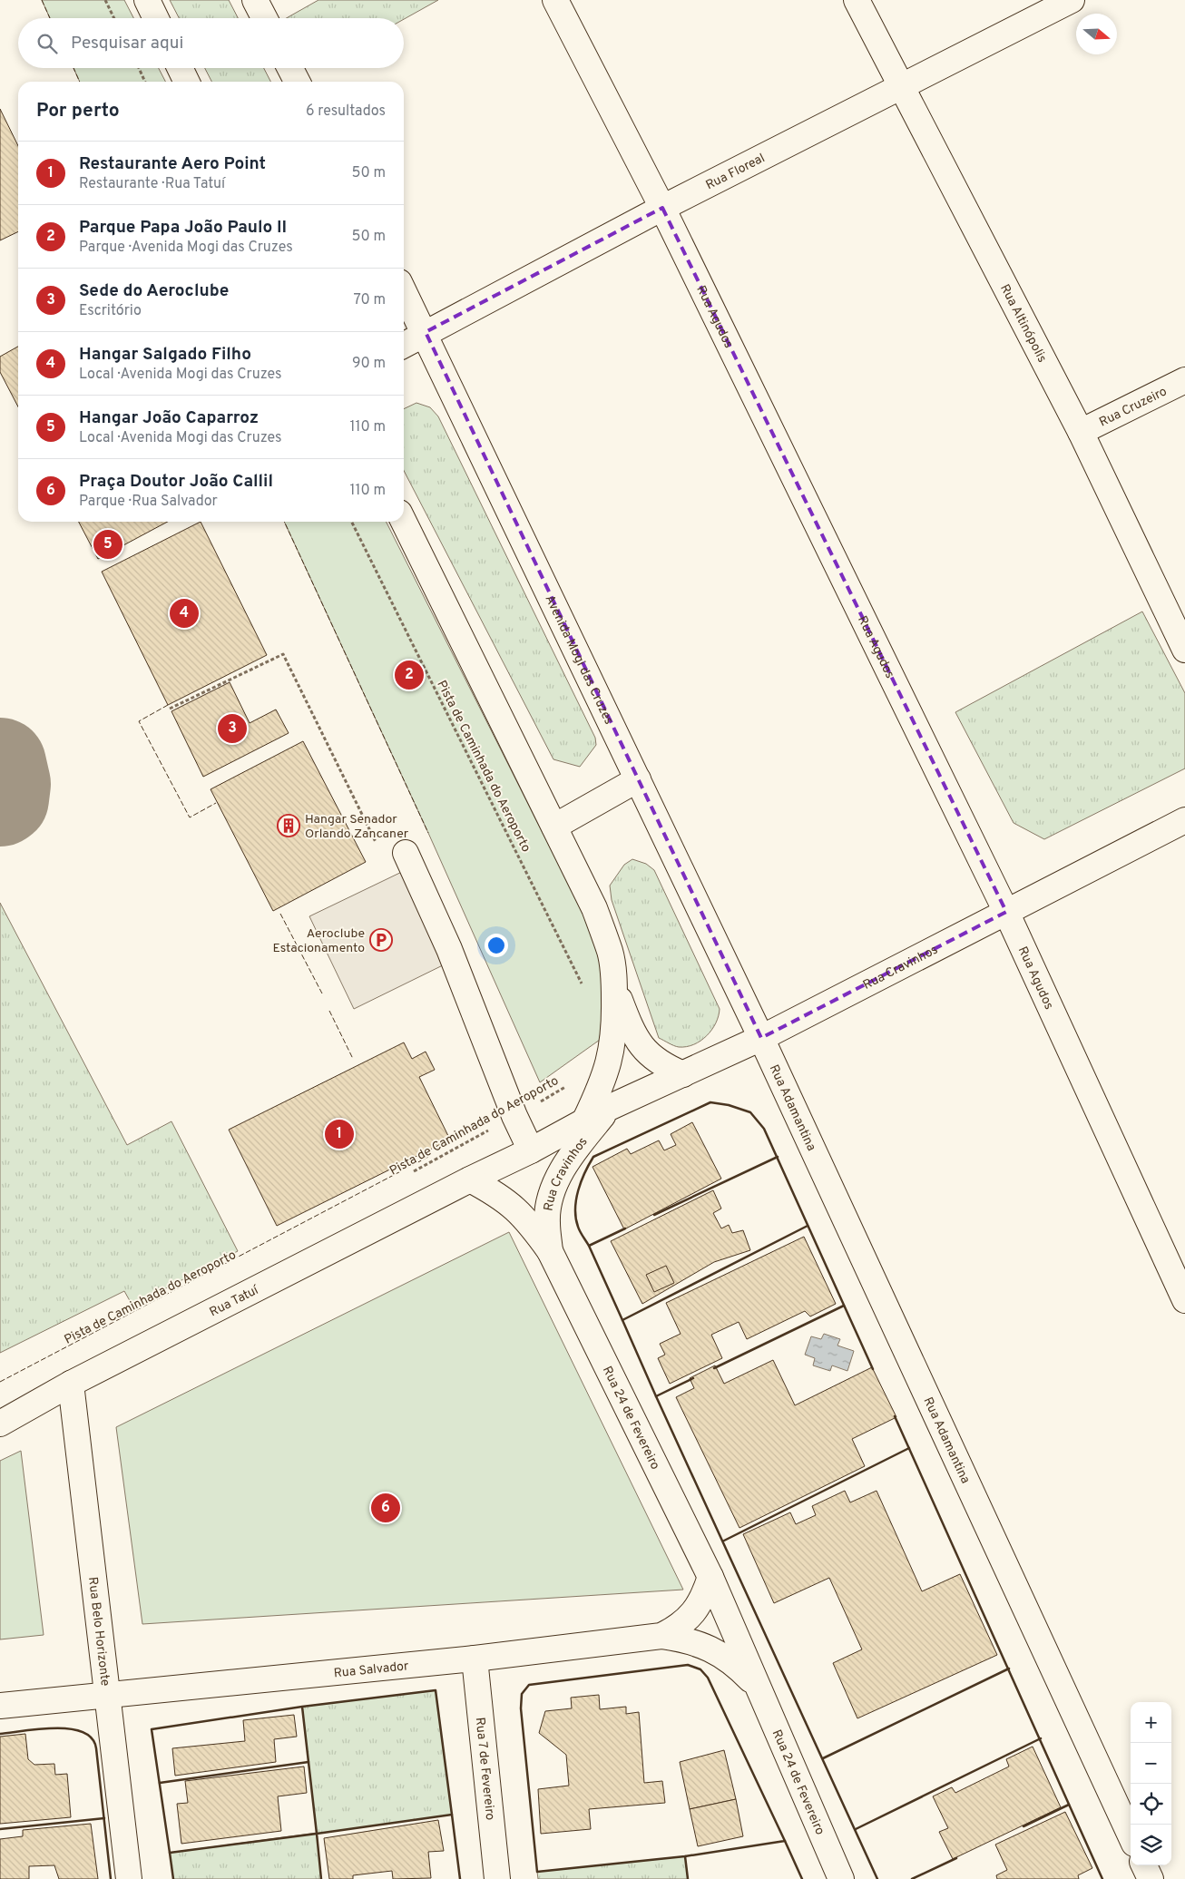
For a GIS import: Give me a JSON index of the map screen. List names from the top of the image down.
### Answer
{
  "streets": {
    "street": [
      "Rua Floreal",
      "Rua Agudos",
      "Rua Altinópolis",
      "Rua Cruzeiro",
      "Avenida Mogi das Cruzes",
      "Rua Cravinhos",
      "Rua Adamantina",
      "Rua Tatuí",
      "Rua 24 de Fevereiro",
      "Rua Belo Horizonte",
      "Rua Salvador",
      "Rua 7 de Fevereiro"
    ],
    "path": ["Pista de Caminhada do Aeroporto"]
  },
  "crossings": [
    ["Rua Floreal", "Rua Agudos"],
    ["Rua Floreal", "Rua Altinópolis"],
    ["Rua Floreal", "Avenida Mogi das Cruzes"],
    ["Rua Agudos", "Rua Cravinhos"],
    ["Rua Altinópolis", "Rua Cruzeiro"],
    ["Avenida Mogi das Cruzes", "Rua Cravinhos"],
    ["Avenida Mogi das Cruzes", "Rua Adamantina"],
    ["Rua Cravinhos", "Rua Adamantina"],
    ["Rua Cravinhos", "Rua Tatuí"],
    ["Rua Cravinhos", "Rua 24 de Fevereiro"],
    ["Rua Tatuí", "Rua 24 de Fevereiro"],
    ["Rua Tatuí", "Rua Belo Horizonte"],
    ["Rua 24 de Fevereiro", "Rua Salvador"],
    ["Rua Belo Horizonte", "Rua Salvador"],
    ["Rua Salvador", "Rua 7 de Fevereiro"]
  ],
  "places": {
    "building": ["Hangar Senador Orlando Zancaner"],
    "parking": ["Aeroclube Estacionamento"]
  },
  "north": "right",
  "page": {
    "search": "Pesquisar aqui",
    "heading": ["Por perto", "6 resultados"],
    "list": [
      {
        "mark": "1",
        "name": "Restaurante Aero Point",
        "note": "Restaurante · Rua Tatuí",
        "value": "50 m"
      },
      {
        "mark": "2",
        "name": "Parque Papa João Paulo II",
        "note": "Parque · Avenida Mogi das Cruzes",
        "value": "50 m"
      },
      {
        "mark": "3",
        "name": "Sede do Aeroclube",
        "note": "Escritório",
        "value": "70 m"
      },
      {
        "mark": "4",
        "name": "Hangar Salgado Filho",
        "note": "Local · Avenida Mogi das Cruzes",
        "value": "90 m"
      },
      {
        "mark": "5",
        "name": "Hangar João Caparroz",
        "note": "Local · Avenida Mogi das Cruzes",
        "value": "110 m"
      },
      {
        "mark": "6",
        "name": "Praça Doutor João Callil",
        "note": "Parque · Rua Salvador",
        "value": "110 m"
      }
    ],
    "pins": [
      "5",
      "4",
      "2",
      "3",
      "1",
      "6"
    ],
    "map_buttons": ["+", "−"]
  }
}
